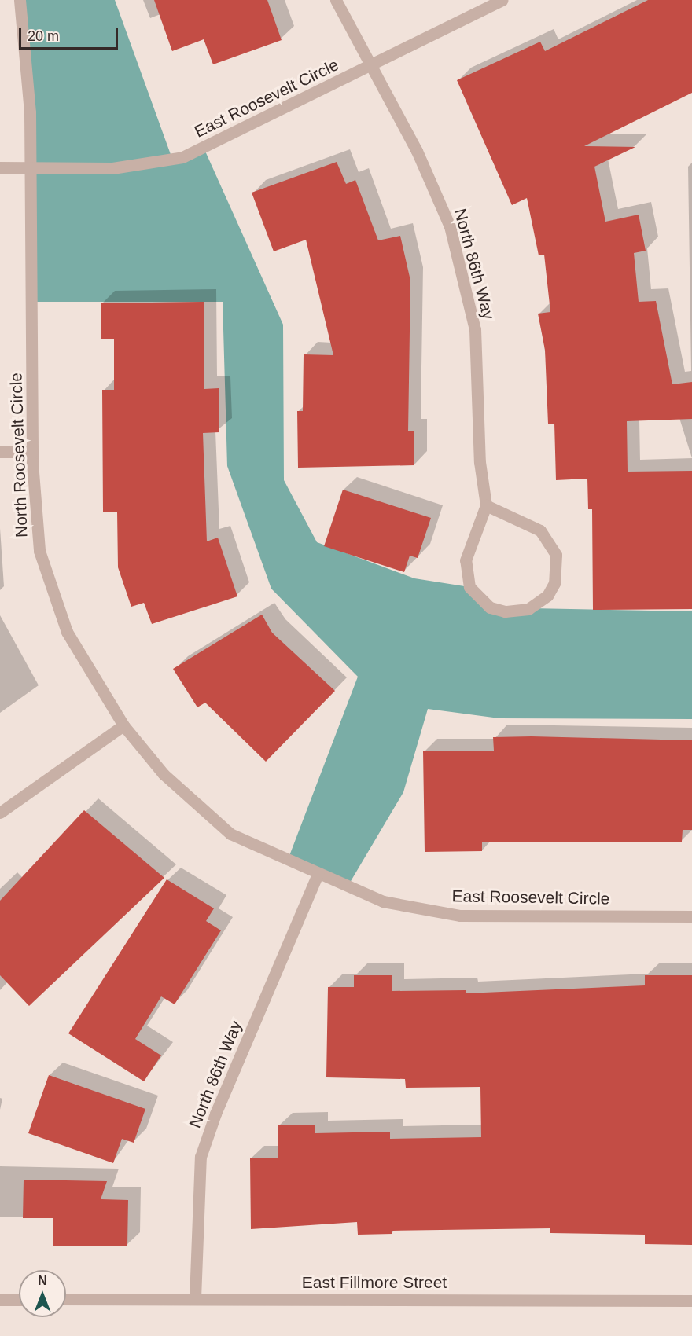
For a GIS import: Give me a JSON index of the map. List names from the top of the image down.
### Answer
{
  "streets": {
    "street": [
      "East Roosevelt Circle",
      "North 86th Way",
      "North Roosevelt Circle",
      "East Fillmore Street"
    ]
  },
  "crossings": [
    ["East Roosevelt Circle", "North 86th Way"],
    ["East Roosevelt Circle", "North Roosevelt Circle"],
    ["North 86th Way", "North Roosevelt Circle"],
    ["North 86th Way", "East Fillmore Street"]
  ],
  "scale_bar": "20 m",
  "north": "top"
}
